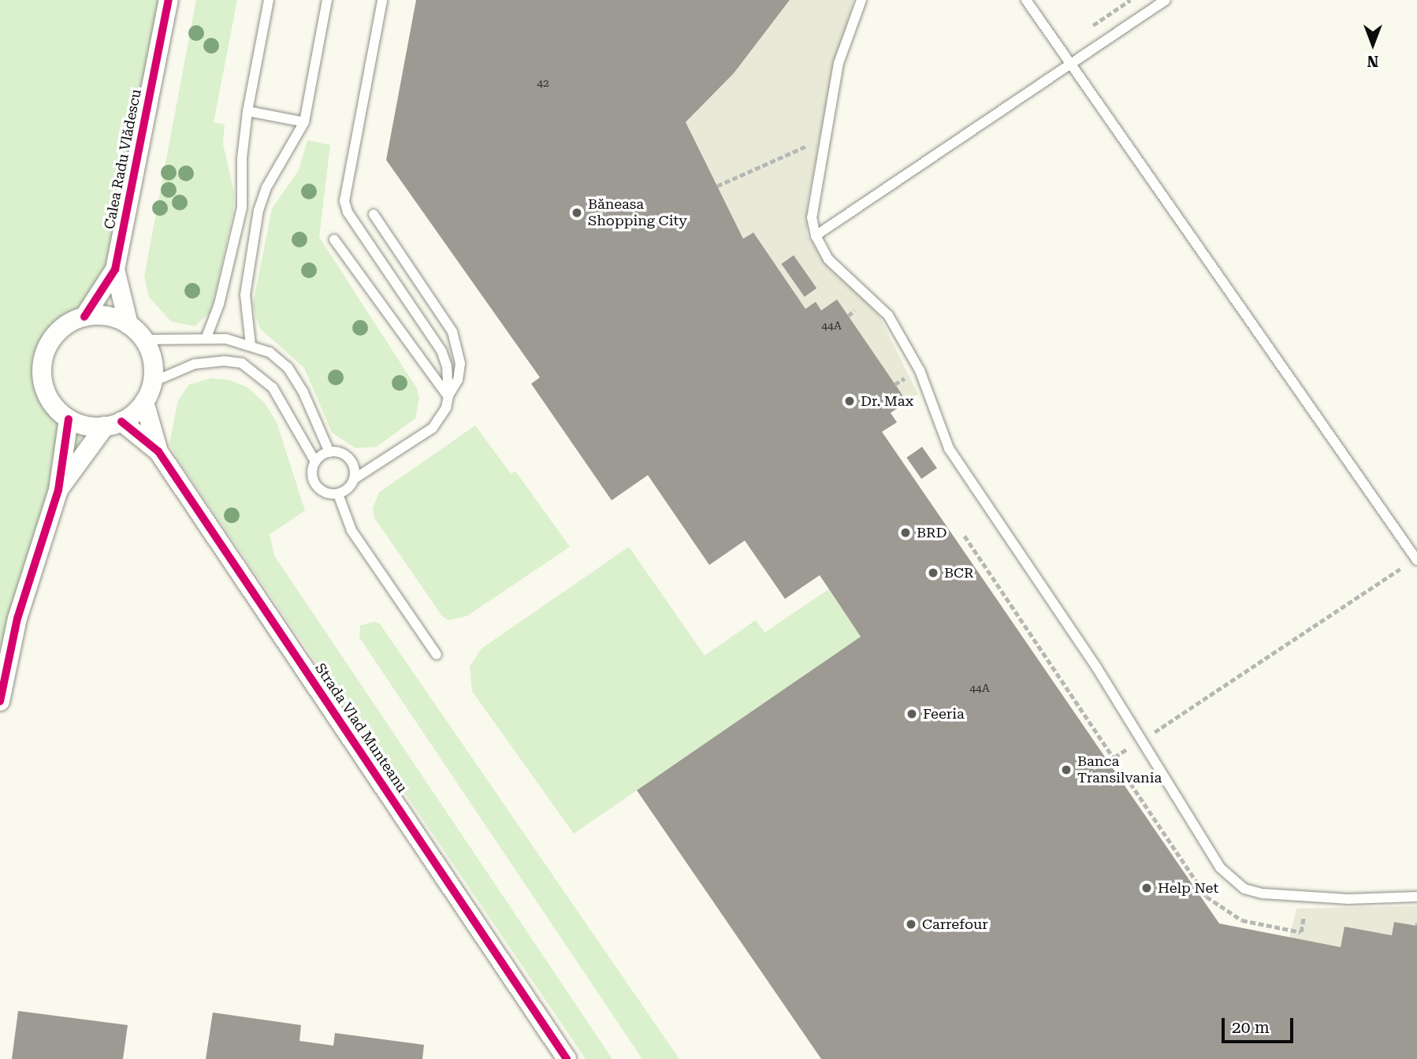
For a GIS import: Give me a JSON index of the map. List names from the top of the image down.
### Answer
{
  "streets": {
    "street": ["Calea Radu Vlădescu", "Strada Vlad Munteanu"]
  },
  "crossings": [
    ["Calea Radu Vlădescu", "Strada Vlad Munteanu"]
  ],
  "places": [
    "Băneasa Shopping City",
    "Dr. Max",
    "BRD",
    "BCR",
    "Feeria",
    "Banca Transilvania",
    "Help Net",
    "Carrefour"
  ],
  "house_numbers": ["42", "44A", "44A"],
  "scale_bar": "20 m",
  "north": "bottom"
}
